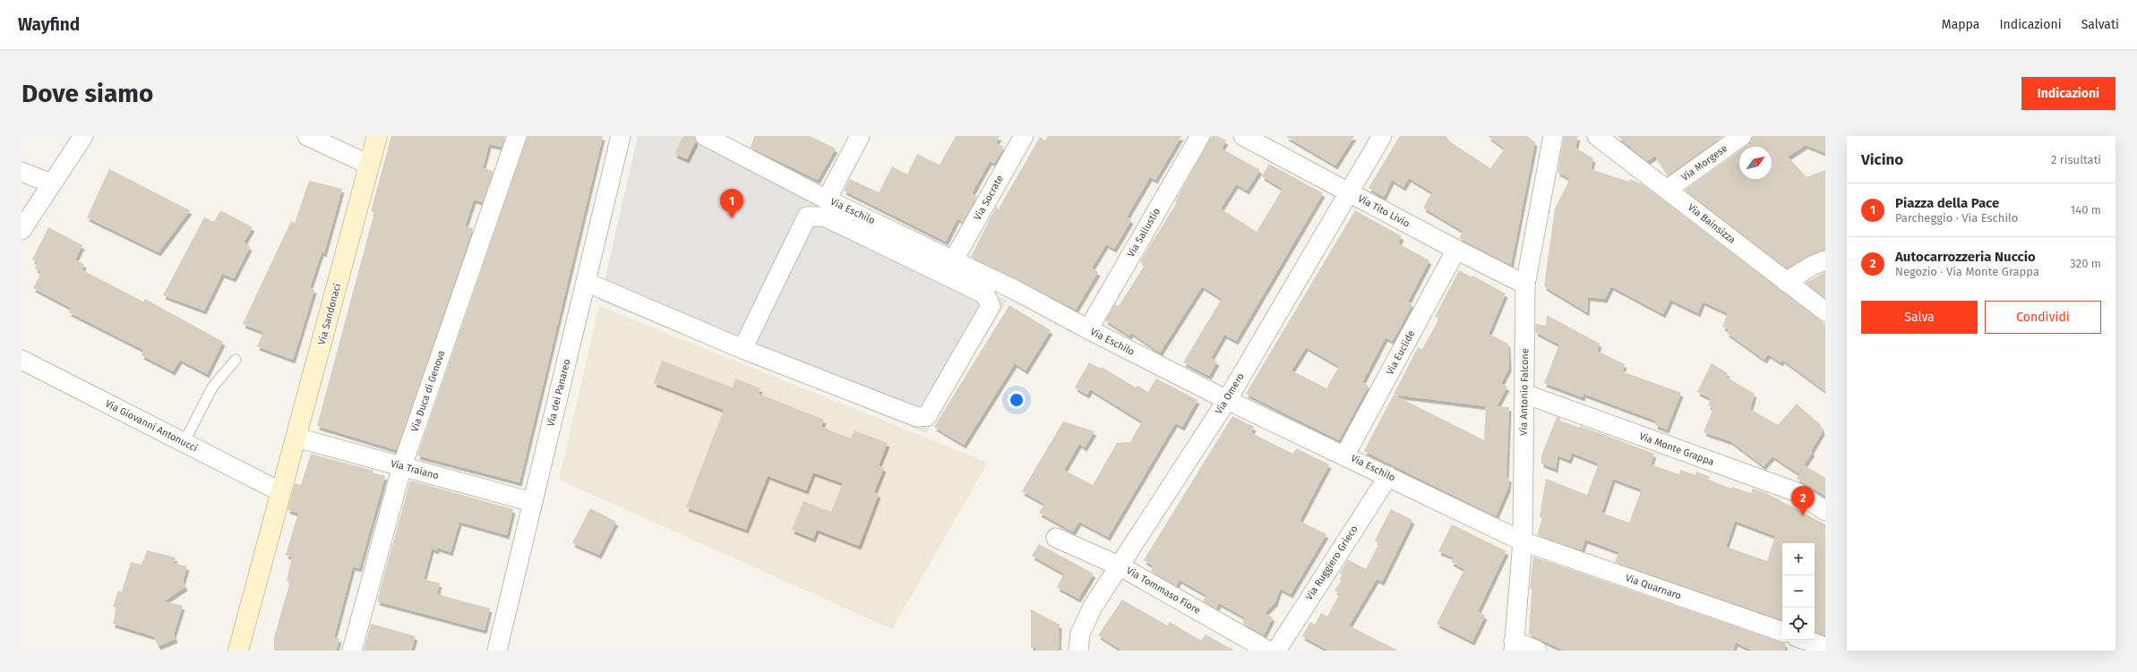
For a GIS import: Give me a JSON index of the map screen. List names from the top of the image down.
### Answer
{
  "streets": {
    "main road": ["Via Sandonaci"],
    "street": [
      "Via Morgese",
      "Via Socrate",
      "Via Eschilo",
      "Via Tito Livio",
      "Via Bainsizza",
      "Via Sallustio",
      "Via Euclide",
      "Via Duca di Genova",
      "Via Antonio Falcone",
      "Via dei Panareo",
      "Via Omero",
      "Via Giovanni Antonucci",
      "Via Monte Grappa",
      "Via Traiano",
      "Via Ruggiero Grieco",
      "Via Quarnaro",
      "Via Tommaso Fiore"
    ]
  },
  "crossings": [
    ["Via Morgese", "Via Bainsizza"],
    ["Via Socrate", "Via Eschilo"],
    ["Via Eschilo", "Via Sallustio"],
    ["Via Eschilo", "Via Euclide"],
    ["Via Eschilo", "Via Antonio Falcone"],
    ["Via Eschilo", "Via Omero"],
    ["Via Eschilo", "Via Ruggiero Grieco"],
    ["Via Eschilo", "Via Quarnaro"],
    ["Via Tito Livio", "Via Euclide"],
    ["Via Tito Livio", "Via Antonio Falcone"],
    ["Via Tito Livio", "Via Omero"],
    ["Via Sandonaci", "Via Giovanni Antonucci"],
    ["Via Sandonaci", "Via Traiano"],
    ["Via Duca di Genova", "Via Traiano"],
    ["Via Antonio Falcone", "Via Monte Grappa"],
    ["Via Antonio Falcone", "Via Quarnaro"],
    ["Via dei Panareo", "Via Traiano"],
    ["Via Omero", "Via Tommaso Fiore"]
  ],
  "north": "top right",
  "page": {
    "header": "Wayfind",
    "nav": ["Mappa", "Indicazioni", "Salvati"],
    "buttons": [
      "Indicazioni",
      ["Salva", "Condividi"]
    ],
    "title": "Dove siamo",
    "heading": ["Vicino", "2 risultati"],
    "list": [
      {
        "mark": "1",
        "name": "Piazza della Pace",
        "note": "Parcheggio · Via Eschilo",
        "value": "140 m"
      },
      {
        "mark": "2",
        "name": "Autocarrozzeria Nuccio",
        "note": "Negozio · Via Monte Grappa",
        "value": "320 m"
      }
    ],
    "pins": ["1", "2"],
    "map_buttons": ["+", "−"]
  }
}
